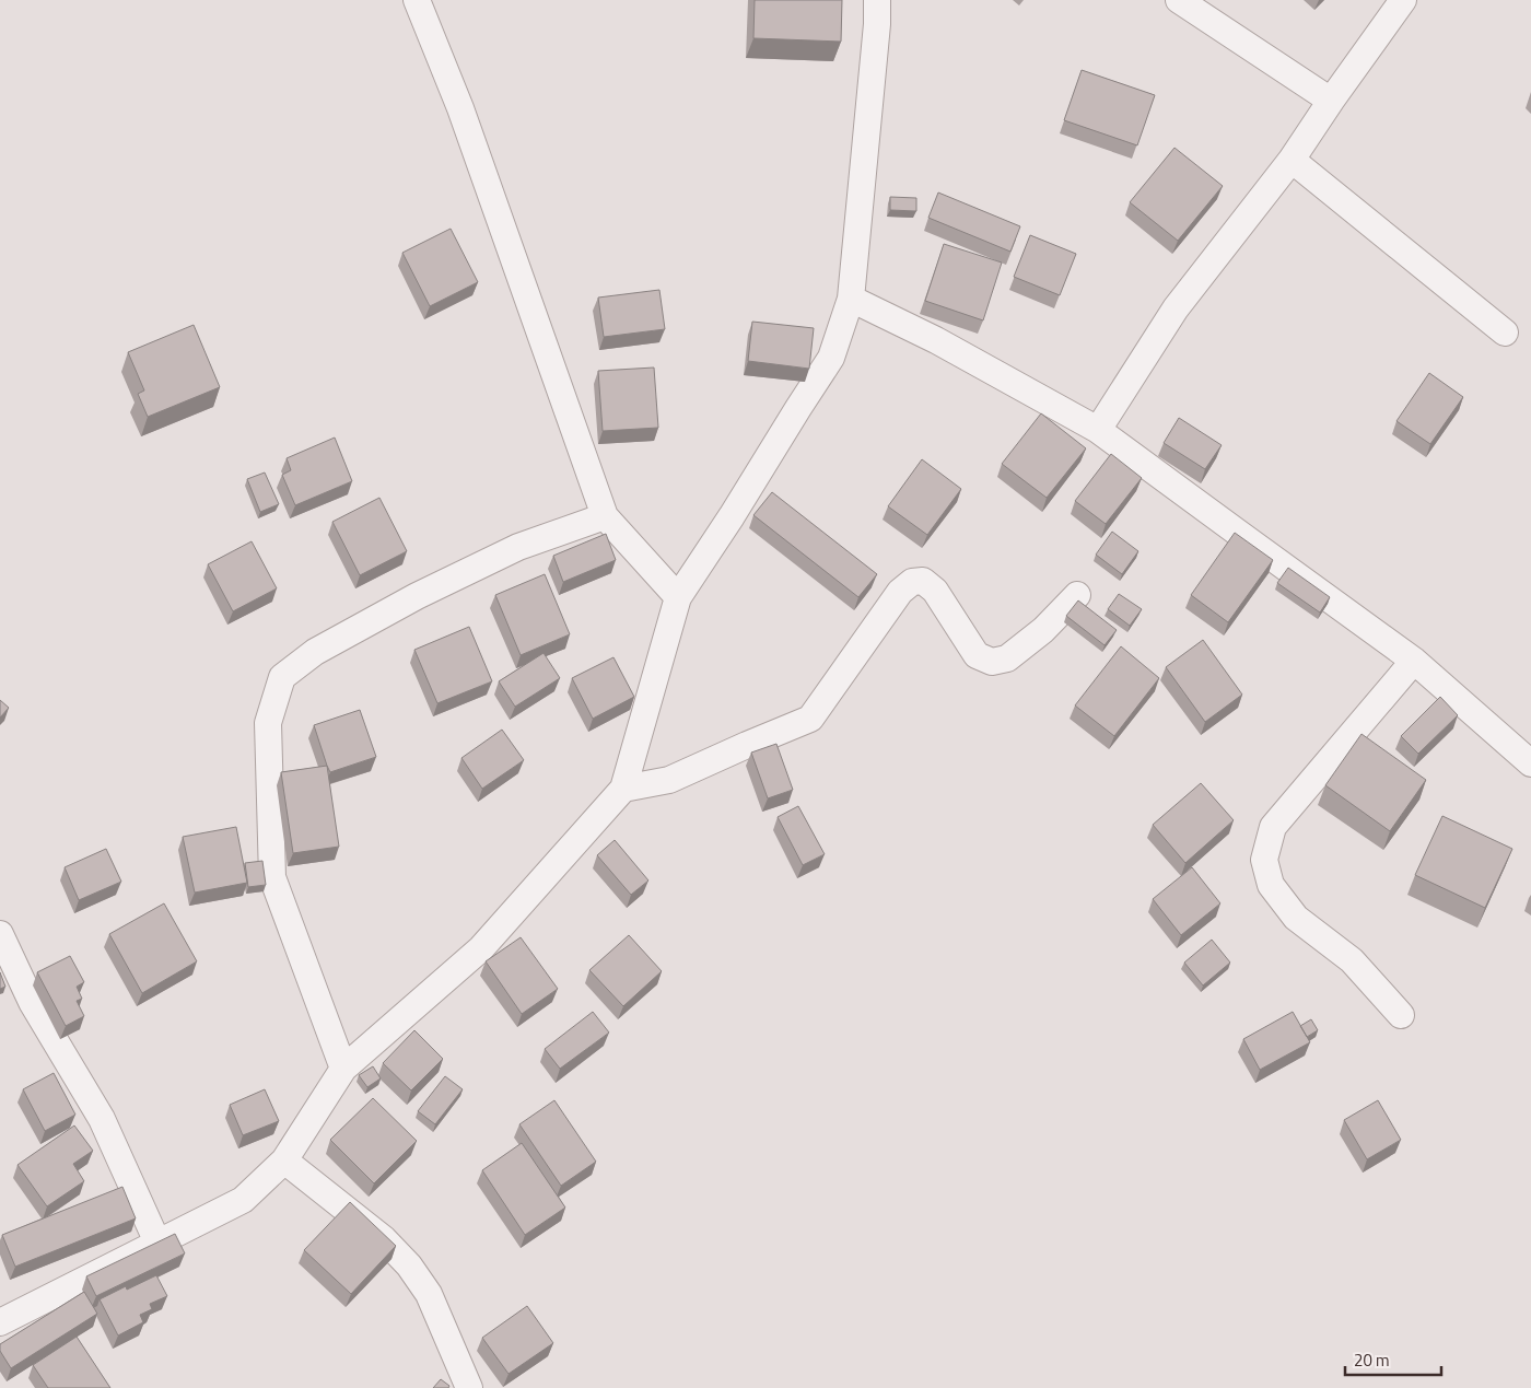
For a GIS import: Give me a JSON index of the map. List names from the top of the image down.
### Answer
{
  "scale_bar": "20 m"
}
